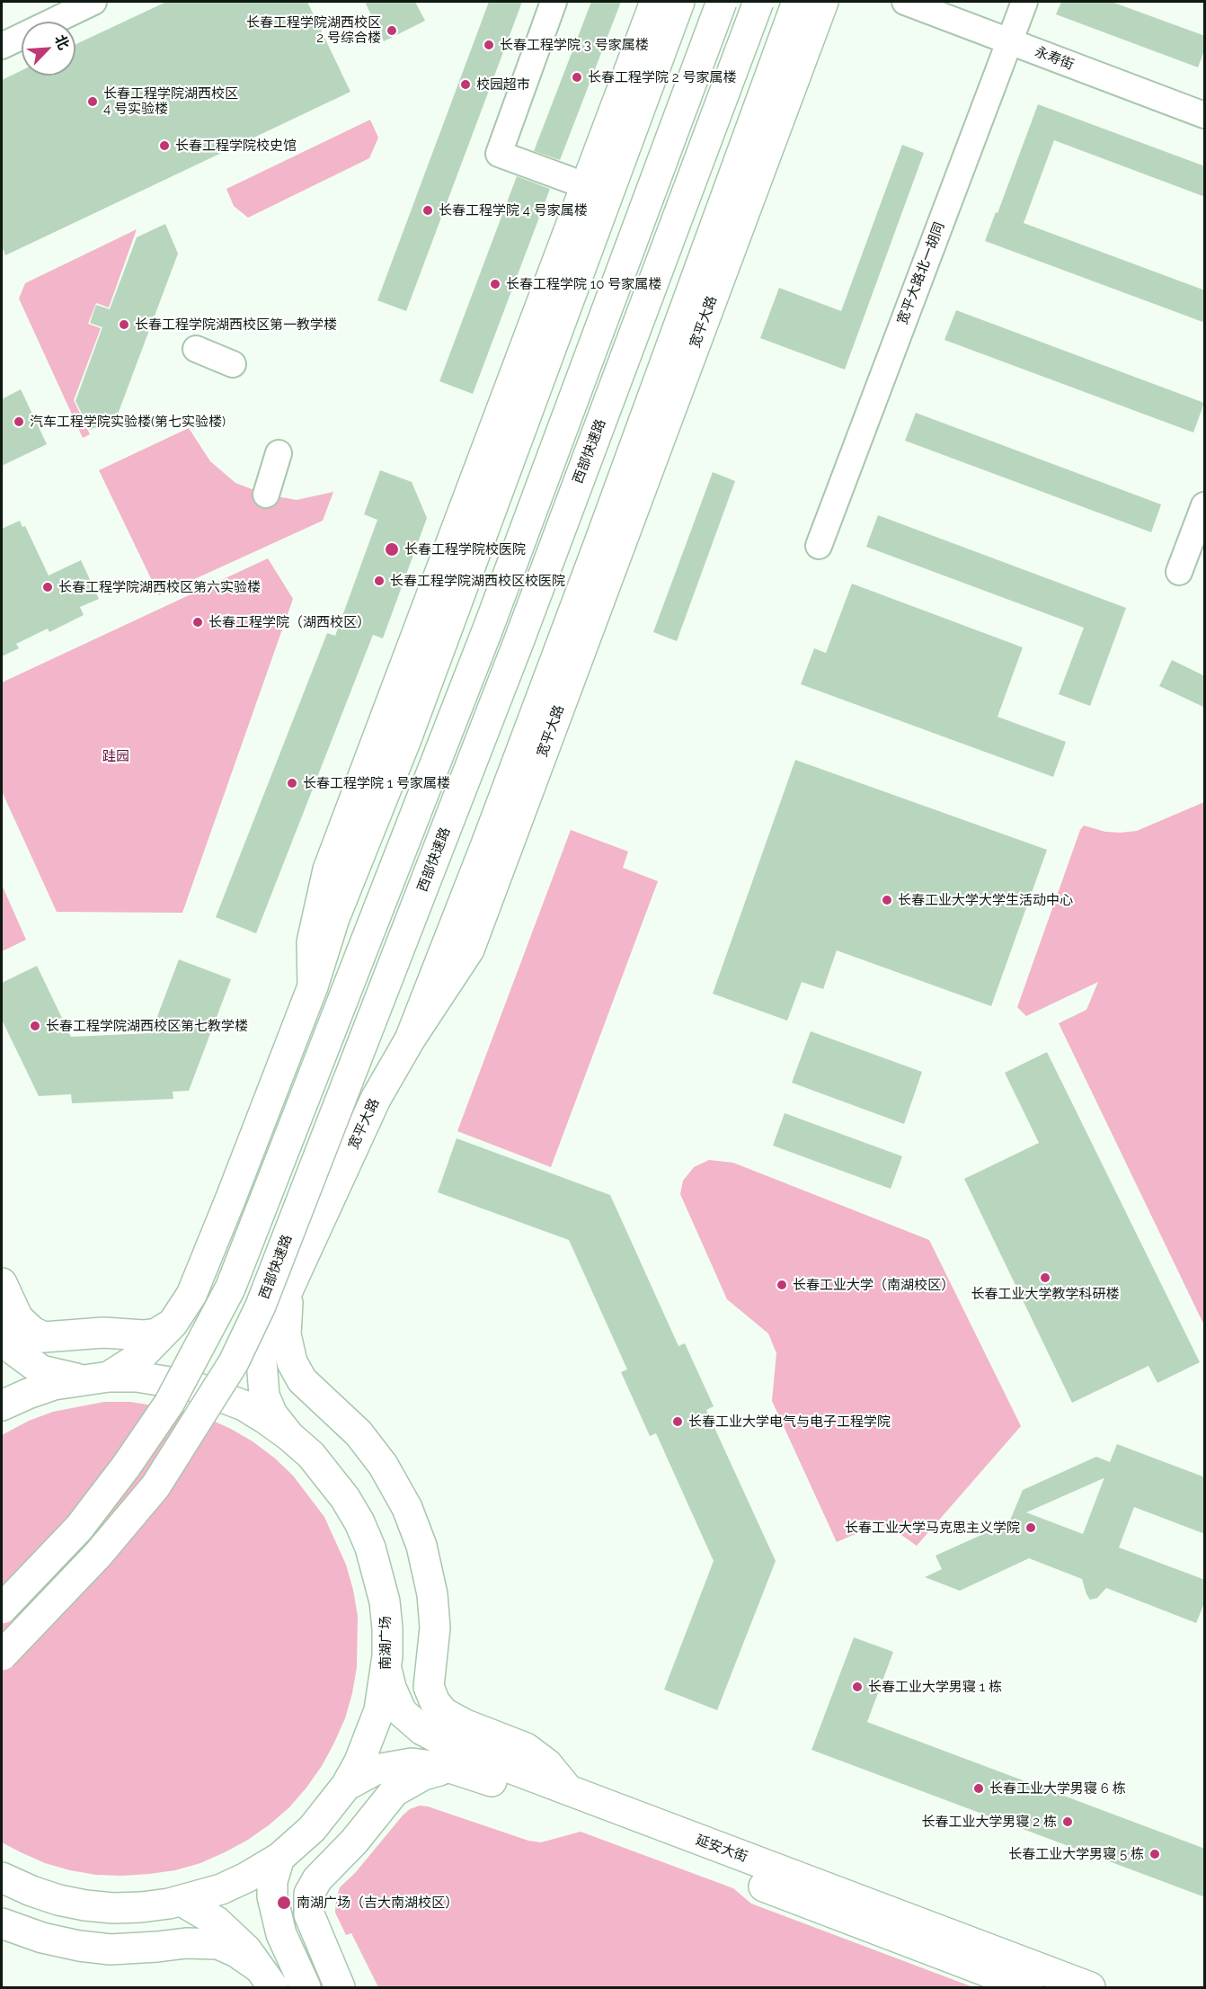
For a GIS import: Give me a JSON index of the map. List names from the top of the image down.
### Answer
{
  "streets": {
    "main road": [
      "宽平大路",
      "西部快速路",
      "南湖广场",
      "延安大街"
    ],
    "street": ["永寿街", "宽平大路北一胡同"]
  },
  "crossings": [
    ["永寿街", "宽平大路北一胡同"],
    ["宽平大路", "南湖广场"],
    ["南湖广场", "延安大街"]
  ],
  "parks": ["跬园"],
  "places": [
    "长春工程学院湖西校区 2 号综合楼",
    "长春工程学院 3 号家属楼",
    "长春工程学院 2 号家属楼",
    "校园超市",
    "长春工程学院湖西校区 4 号实验楼",
    "长春工程学院校史馆",
    "长春工程学院 4 号家属楼",
    "长春工程学院 10 号家属楼",
    "长春工程学院湖西校区第一教学楼",
    "汽车工程学院实验楼(第七实验楼)",
    "长春工程学院校医院",
    "长春工程学院湖西校区校医院",
    "长春工程学院湖西校区第六实验楼",
    "长春工程学院（湖西校区）",
    "长春工程学院 1 号家属楼",
    "长春工业大学大学生活动中心",
    "长春工程学院湖西校区第七教学楼",
    "长春工业大学教学科研楼",
    "长春工业大学（南湖校区）",
    "长春工业大学电气与电子工程学院",
    "长春工业大学马克思主义学院",
    "长春工业大学男寝 1 栋",
    "长春工业大学男寝 6 栋",
    "长春工业大学男寝 2 栋",
    "长春工业大学男寝 5 栋",
    "南湖广场（吉大南湖校区）"
  ],
  "north": "top right"
}
